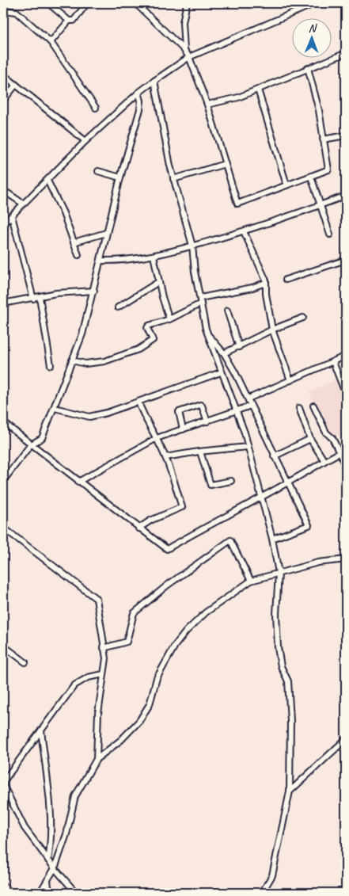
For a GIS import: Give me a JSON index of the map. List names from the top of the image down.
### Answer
{
  "north": "top"
}
